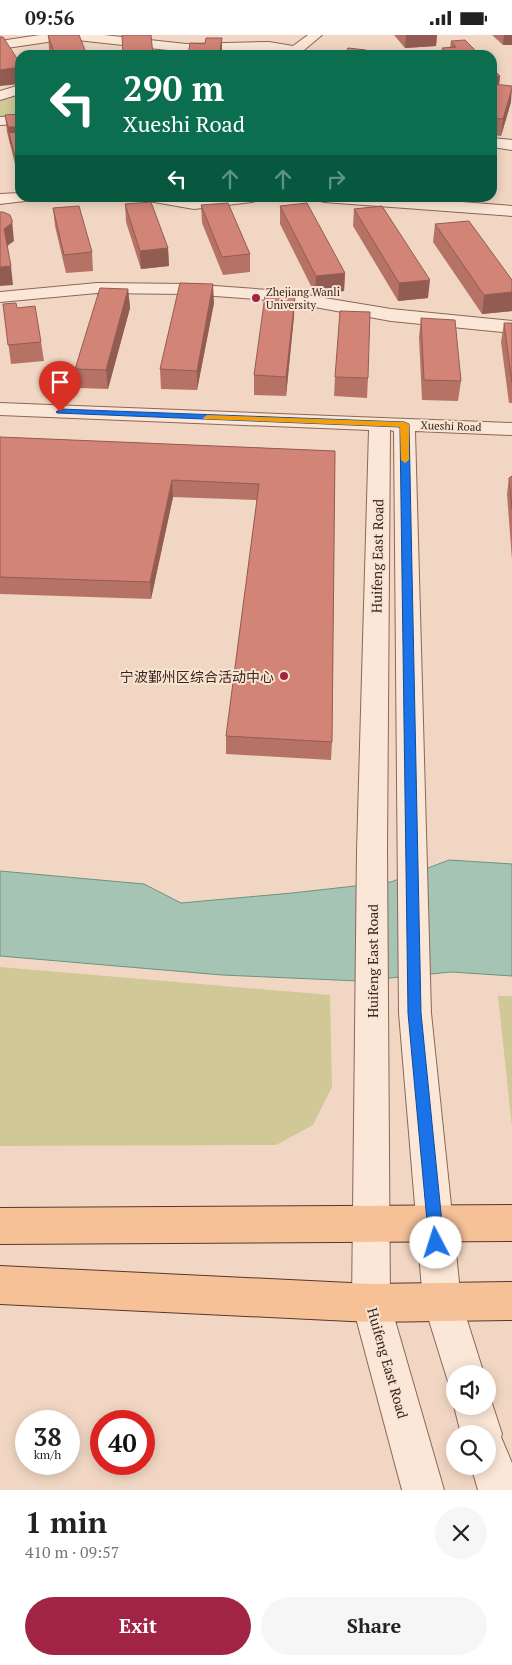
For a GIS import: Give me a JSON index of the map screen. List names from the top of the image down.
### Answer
{
  "streets": {
    "street": ["Xueshi Road", "Huifeng East Road"]
  },
  "crossings": [
    ["Xueshi Road", "Huifeng East Road"]
  ],
  "places": ["Zhejiang Wanli University", "宁波鄞州区综合活动中心"],
  "page": {
    "status": "09:56",
    "turn": ["290 m", "Xueshi Road"],
    "speed": "38 km/h",
    "limit": "40",
    "heading": ["1 min", "410 m · 09:57"],
    "buttons": ["Exit", "Share"]
  }
}
